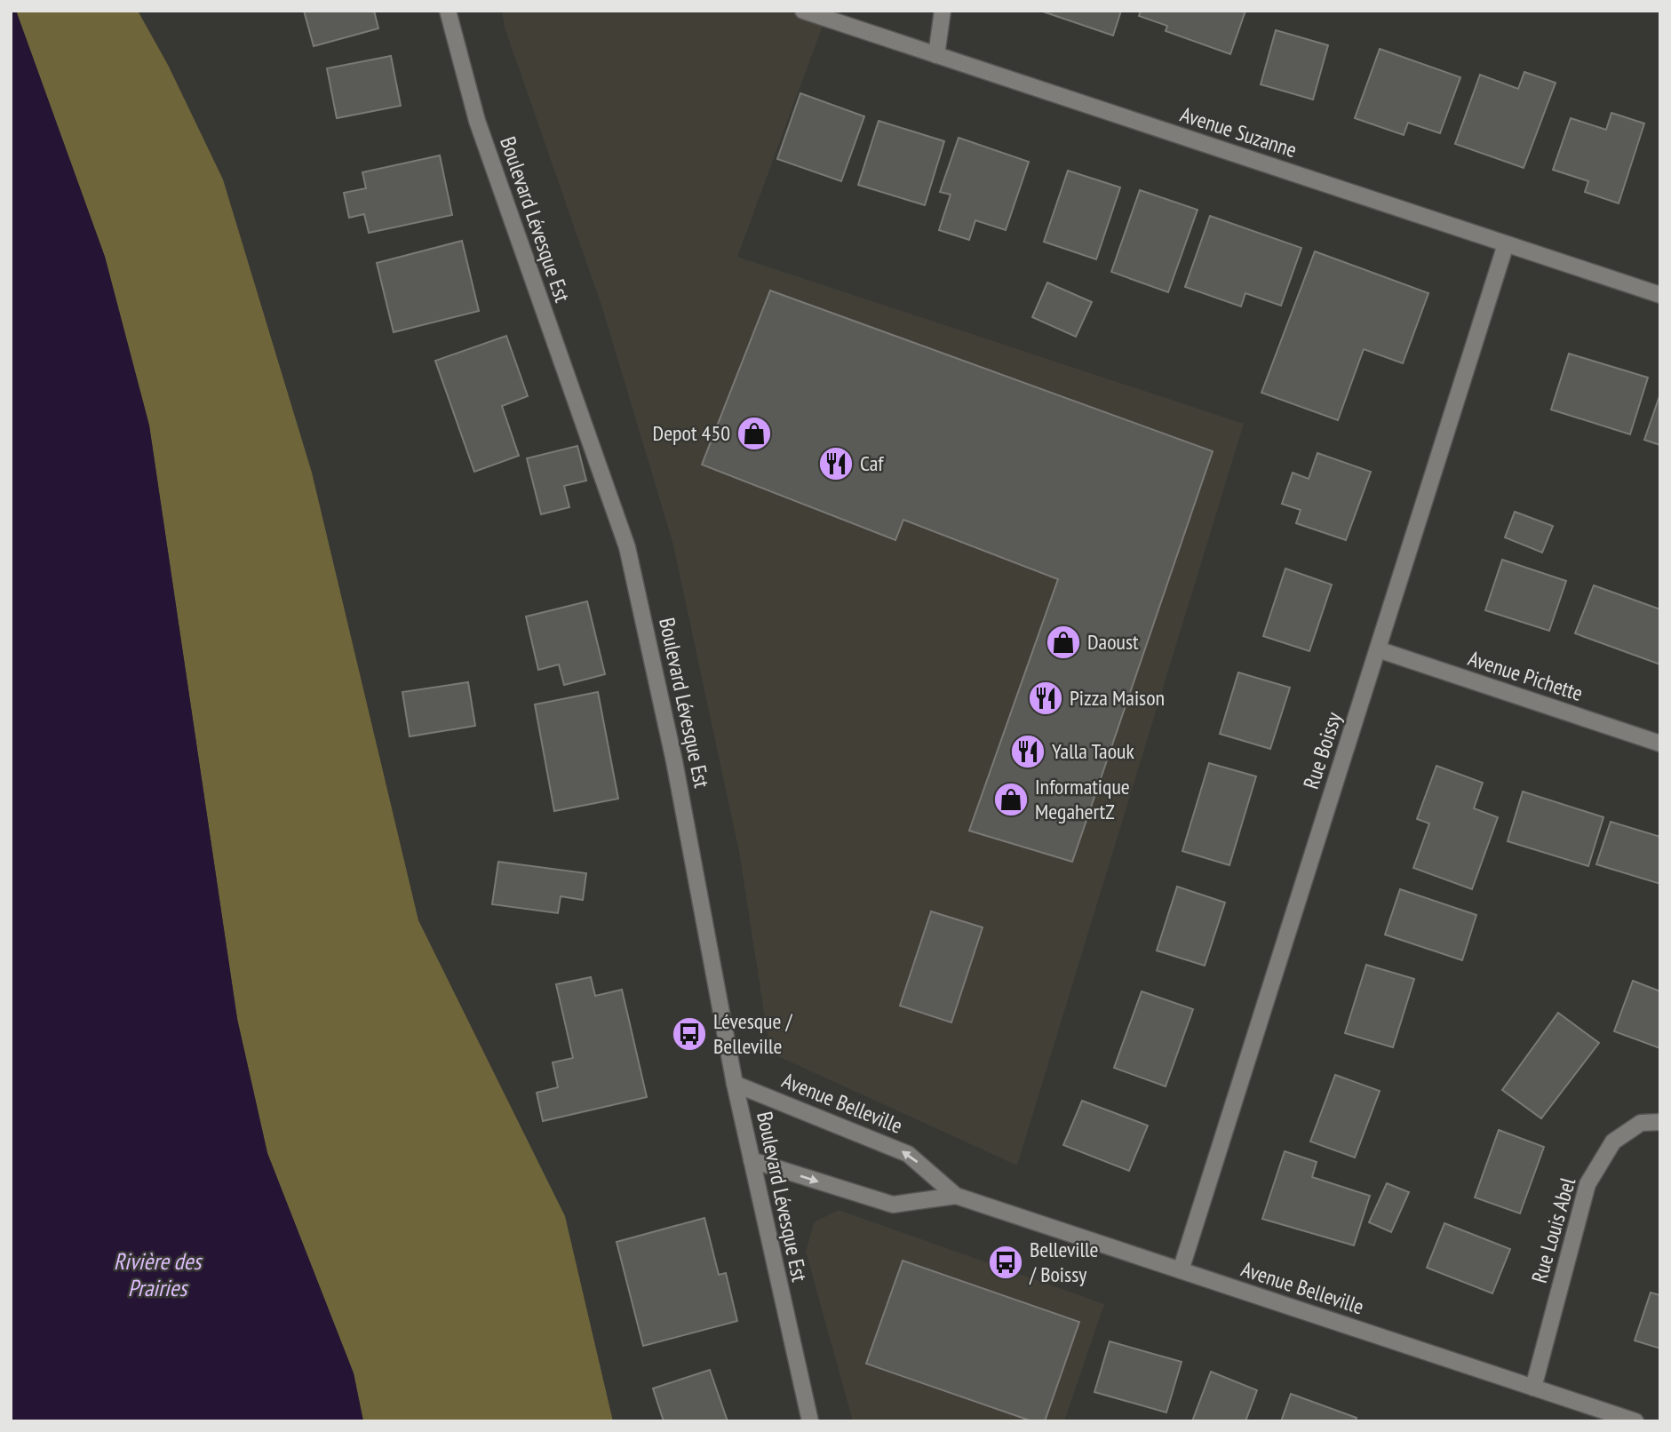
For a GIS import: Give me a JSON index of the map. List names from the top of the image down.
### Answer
{
  "streets": {
    "street": [
      "Avenue Suzanne",
      "Boulevard Lévesque Est",
      "Avenue Pichette",
      "Rue Boissy",
      "Avenue Belleville",
      "Rue Louis Abel"
    ]
  },
  "crossings": [
    ["Avenue Suzanne", "Rue Boissy"],
    ["Boulevard Lévesque Est", "Avenue Belleville"],
    ["Avenue Pichette", "Rue Boissy"],
    ["Rue Boissy", "Avenue Belleville"],
    ["Avenue Belleville", "Rue Louis Abel"]
  ],
  "water": ["Rivière des Prairies"],
  "places": {
    "shop": ["Depot 450", "Daoust", "Informatique MegahertZ"],
    "restaurant": ["Caf", "Pizza Maison", "Yalla Taouk"],
    "bus stop": ["Lévesque / Belleville", "Belleville / Boissy"]
  }
}
